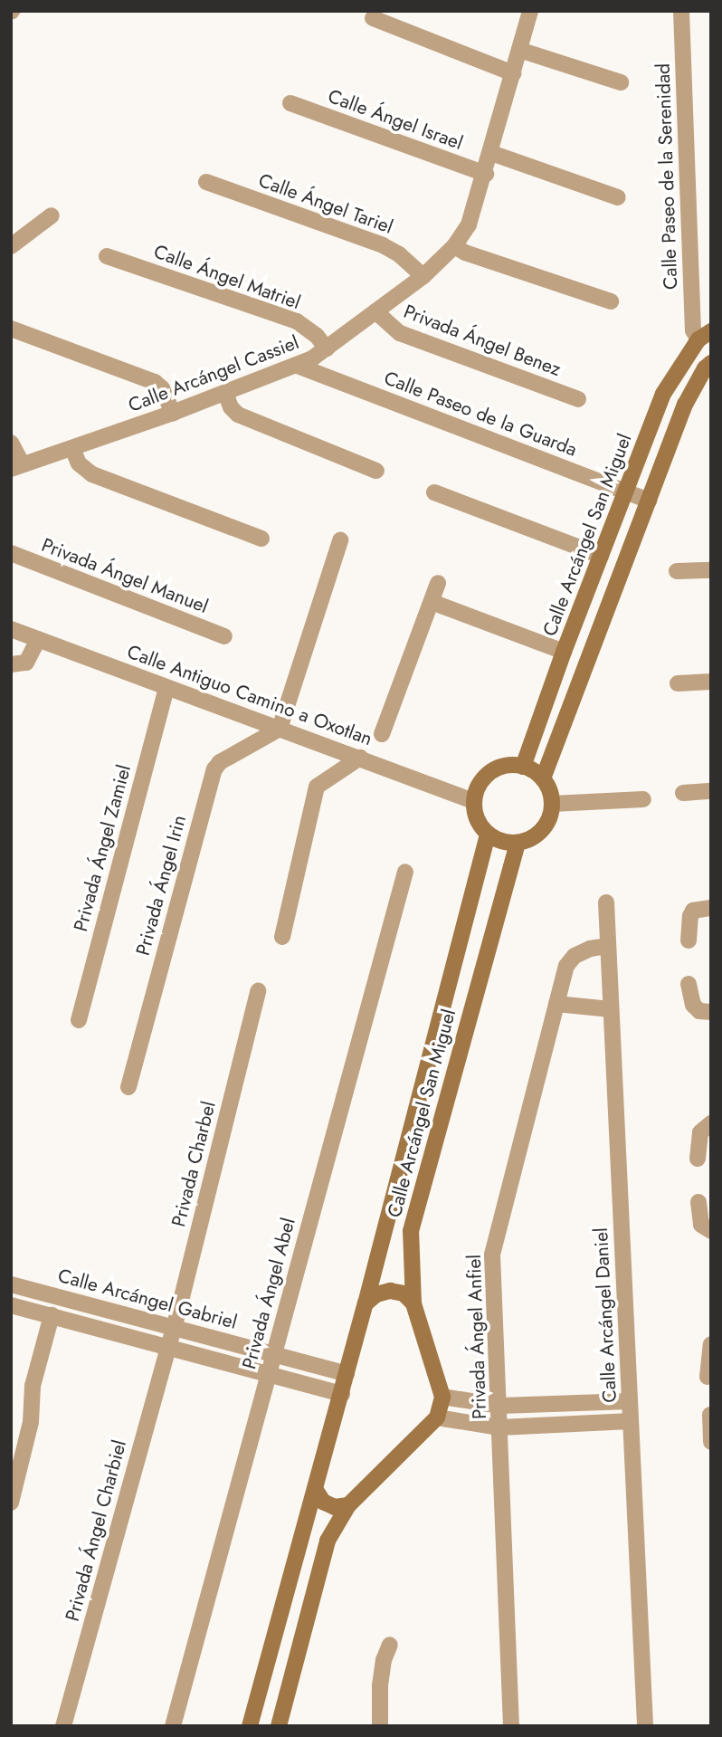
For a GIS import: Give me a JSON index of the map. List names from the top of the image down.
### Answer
{
  "streets": {
    "street": [
      "Calle Ángel Israel",
      "Calle Paseo de la Serenidad",
      "Calle Ángel Tariel",
      "Calle Ángel Matriel",
      "Privada Ángel Benez",
      "Calle Arcángel Cassiel",
      "Calle Paseo de la Guarda",
      "Calle Arcángel San Miguel",
      "Privada Ángel Manuel",
      "Calle Antiguo Camino a Oxotlan",
      "Privada Ángel Zamiel",
      "Privada Ángel Irin",
      "Privada Charbel",
      "Privada Ángel Abel",
      "Calle Arcángel Gabriel",
      "Calle Arcángel Daniel",
      "Privada Ángel Anfiel",
      "Privada Ángel Charbiel"
    ]
  },
  "crossings": [
    ["Calle Ángel Israel", "Calle Arcángel Cassiel"],
    ["Calle Paseo de la Serenidad", "Calle Arcángel San Miguel"],
    ["Calle Ángel Tariel", "Calle Arcángel Cassiel"],
    ["Calle Ángel Matriel", "Calle Arcángel Cassiel"],
    ["Privada Ángel Benez", "Calle Arcángel Cassiel"],
    ["Calle Arcángel Cassiel", "Calle Paseo de la Guarda"],
    ["Calle Paseo de la Guarda", "Calle Arcángel San Miguel"],
    ["Calle Arcángel San Miguel", "Calle Antiguo Camino a Oxotlan"],
    ["Calle Arcángel San Miguel", "Calle Arcángel Gabriel"],
    ["Calle Antiguo Camino a Oxotlan", "Privada Ángel Zamiel"],
    ["Calle Antiguo Camino a Oxotlan", "Privada Ángel Irin"],
    ["Privada Charbel", "Calle Arcángel Gabriel"],
    ["Privada Charbel", "Privada Ángel Charbiel"],
    ["Privada Ángel Abel", "Calle Arcángel Gabriel"],
    ["Calle Arcángel Daniel", "Privada Ángel Anfiel"]
  ]
}
